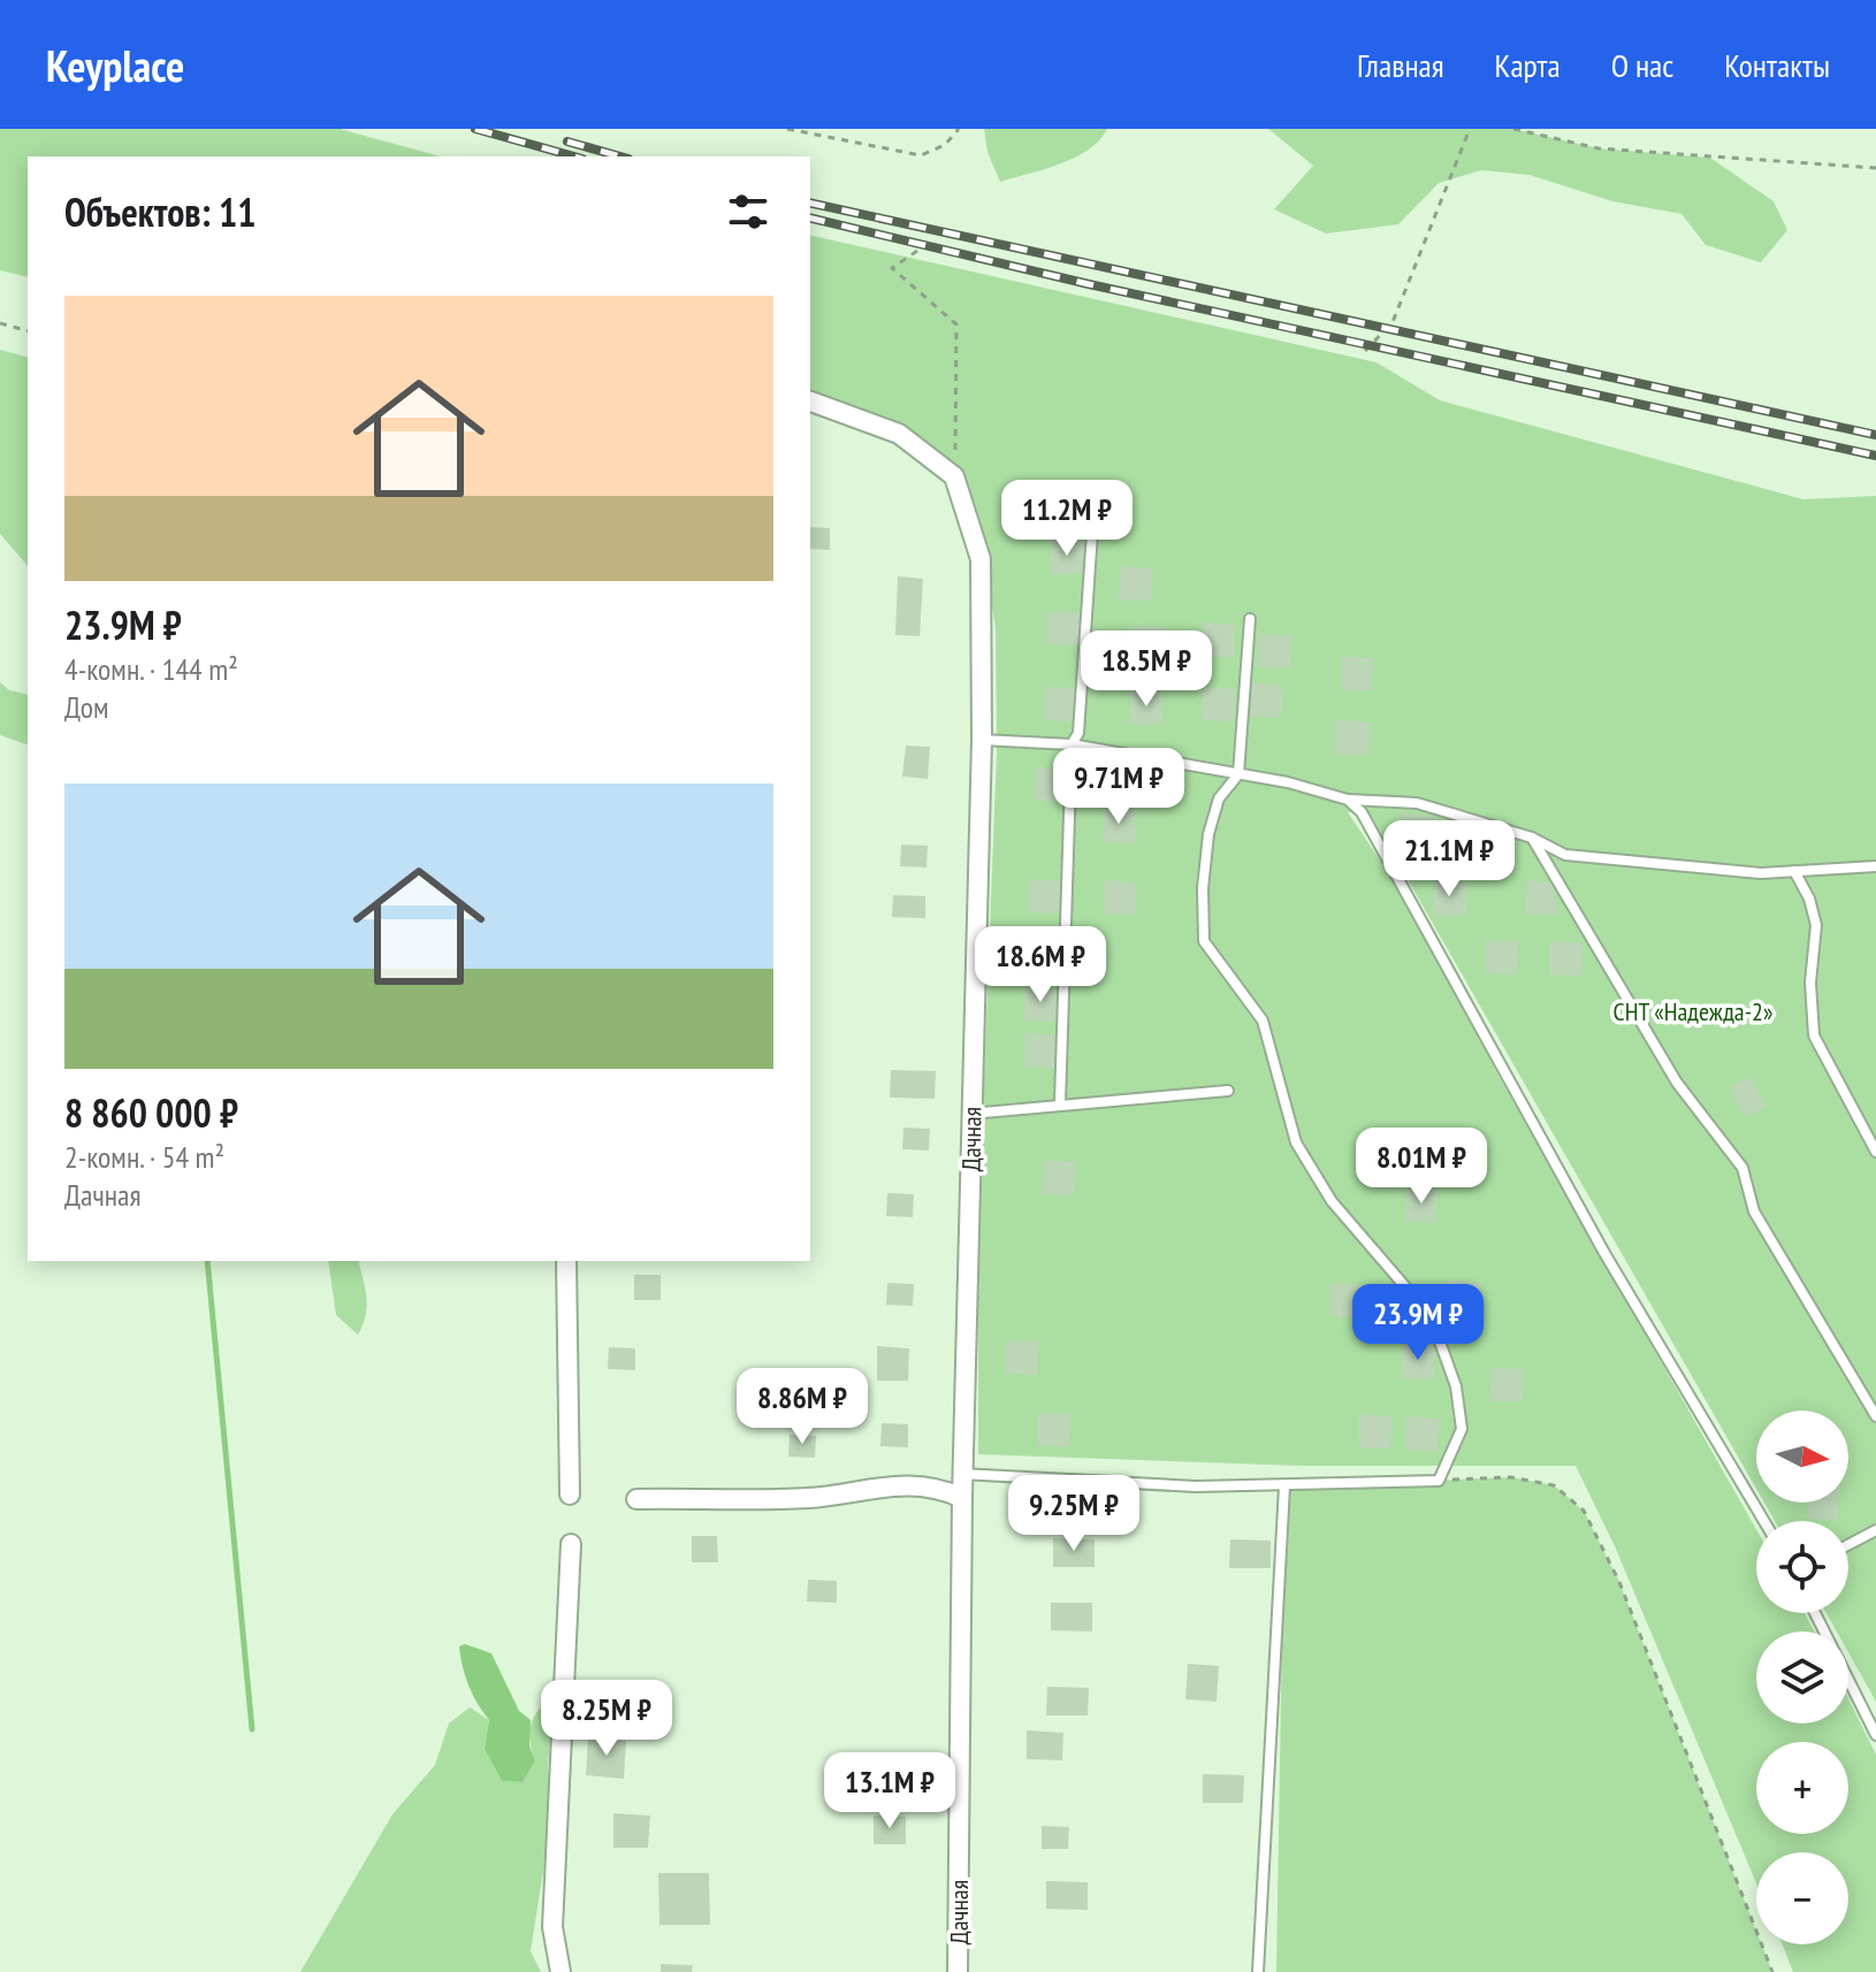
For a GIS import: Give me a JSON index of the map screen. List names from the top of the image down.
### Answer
{
  "streets": {
    "street": ["Дачная"]
  },
  "parks": ["СНТ «Надежда-2»"],
  "north": "right",
  "page": {
    "header": "Keyplace",
    "nav": [
      "Главная",
      "Карта",
      "О нас",
      "Контакты"
    ],
    "heading": "Объектов: 11",
    "list": [
      {
        "name": "23.9M ₽",
        "note": "4-комн. · 144 m² · Дом"
      },
      {
        "name": "8 860 000 ₽",
        "note": "2-комн. · 54 m² · Дачная"
      }
    ],
    "price": [
      "11.2M ₽",
      "18.5M ₽",
      "9.71M ₽",
      "21.1M ₽",
      "18.6M ₽",
      "8.01M ₽",
      "23.9M ₽",
      "8.86M ₽",
      "9.25M ₽",
      "8.25M ₽",
      "13.1M ₽"
    ],
    "map_buttons": ["+", "−"]
  }
}
